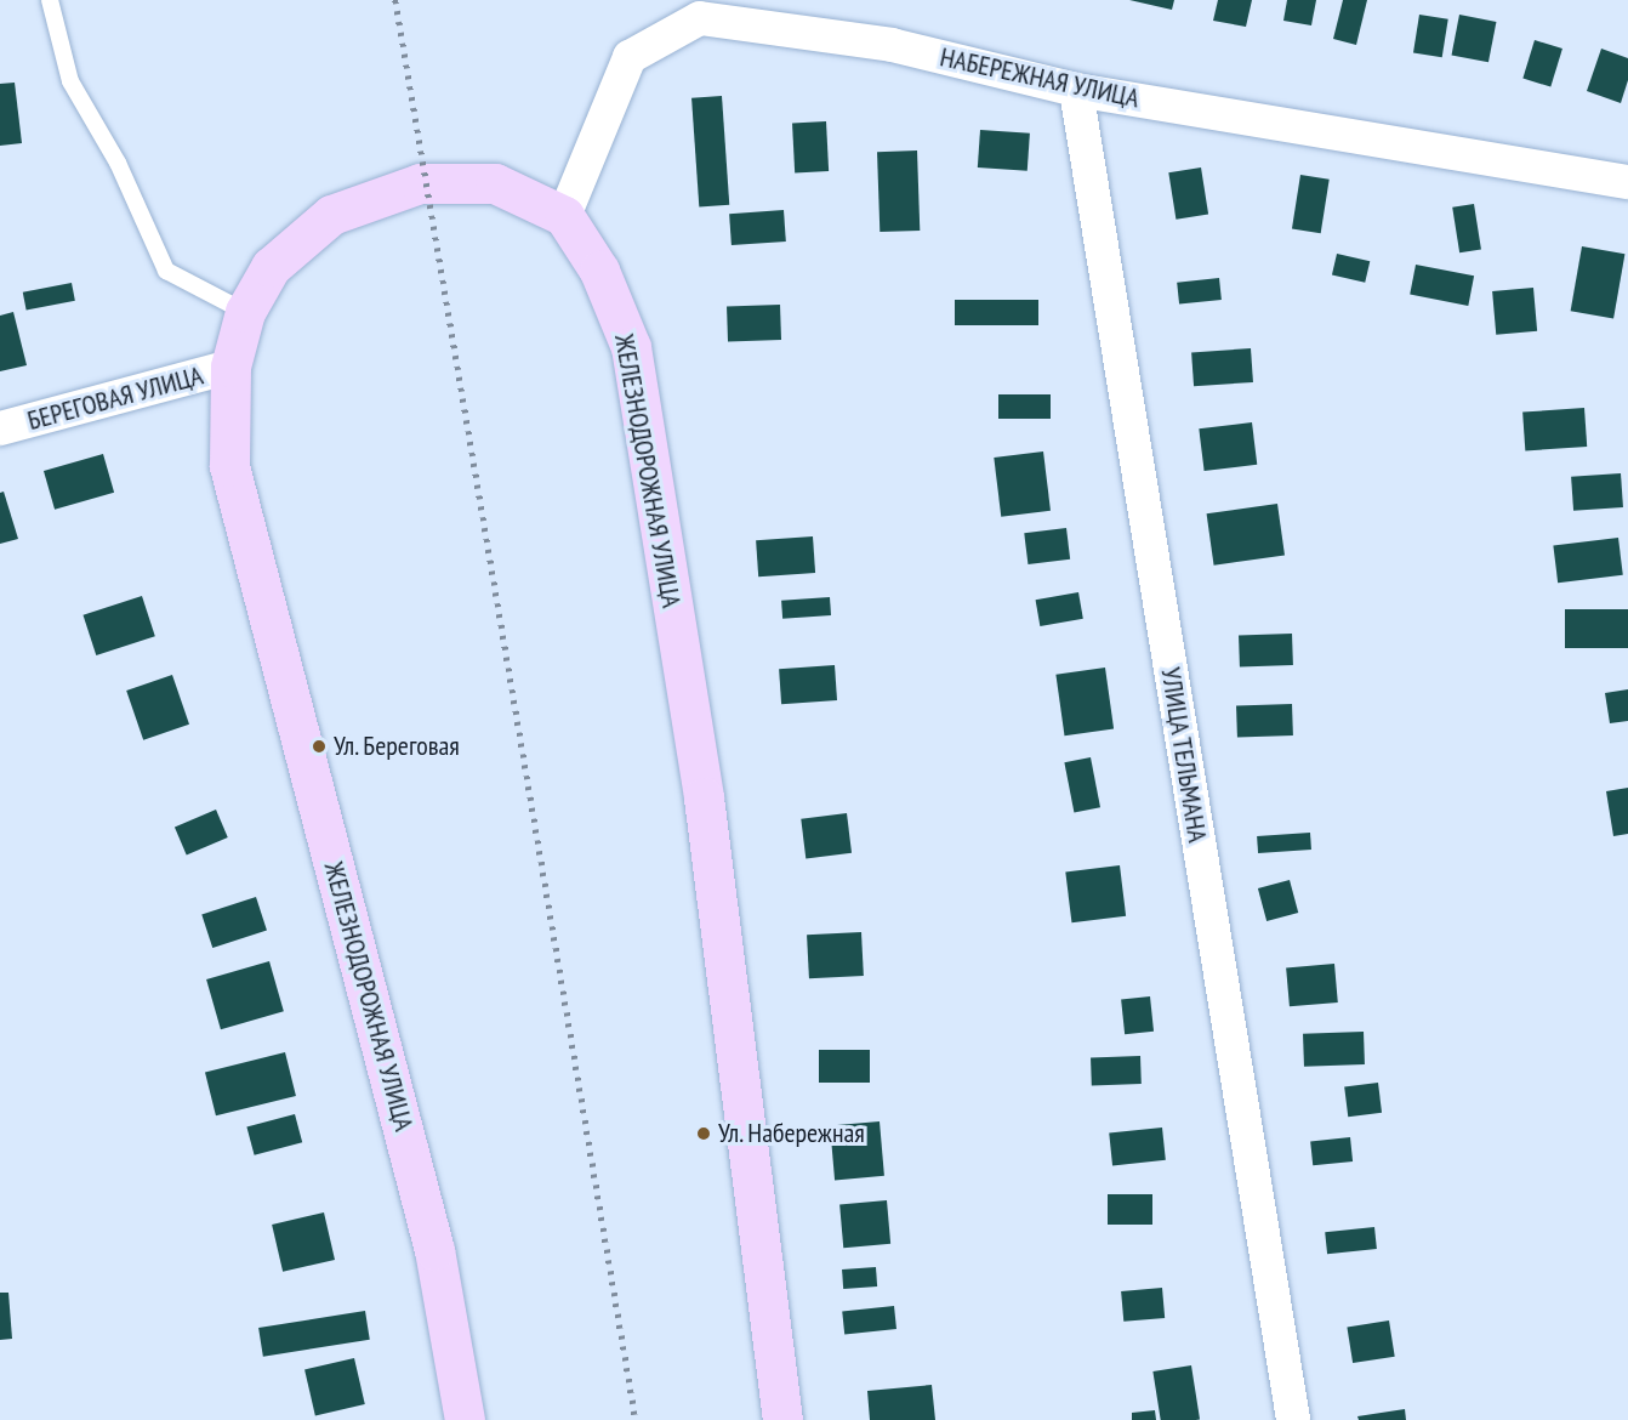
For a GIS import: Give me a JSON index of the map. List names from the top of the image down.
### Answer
{
  "streets": {
    "main road": ["ЖЕЛЕЗНОДОРОЖНАЯ УЛИЦА"],
    "street": ["НАБЕРЕЖНАЯ УЛИЦА", "БЕРЕГОВАЯ УЛИЦА", "УЛИЦА ТЕЛЬМАНА"]
  },
  "crossings": [
    ["НАБЕРЕЖНАЯ УЛИЦА", "ЖЕЛЕЗНОДОРОЖНАЯ УЛИЦА"],
    ["НАБЕРЕЖНАЯ УЛИЦА", "УЛИЦА ТЕЛЬМАНА"],
    ["БЕРЕГОВАЯ УЛИЦА", "ЖЕЛЕЗНОДОРОЖНАЯ УЛИЦА"]
  ],
  "places": ["Ул. Береговая", "Ул. Набережная"]
}
